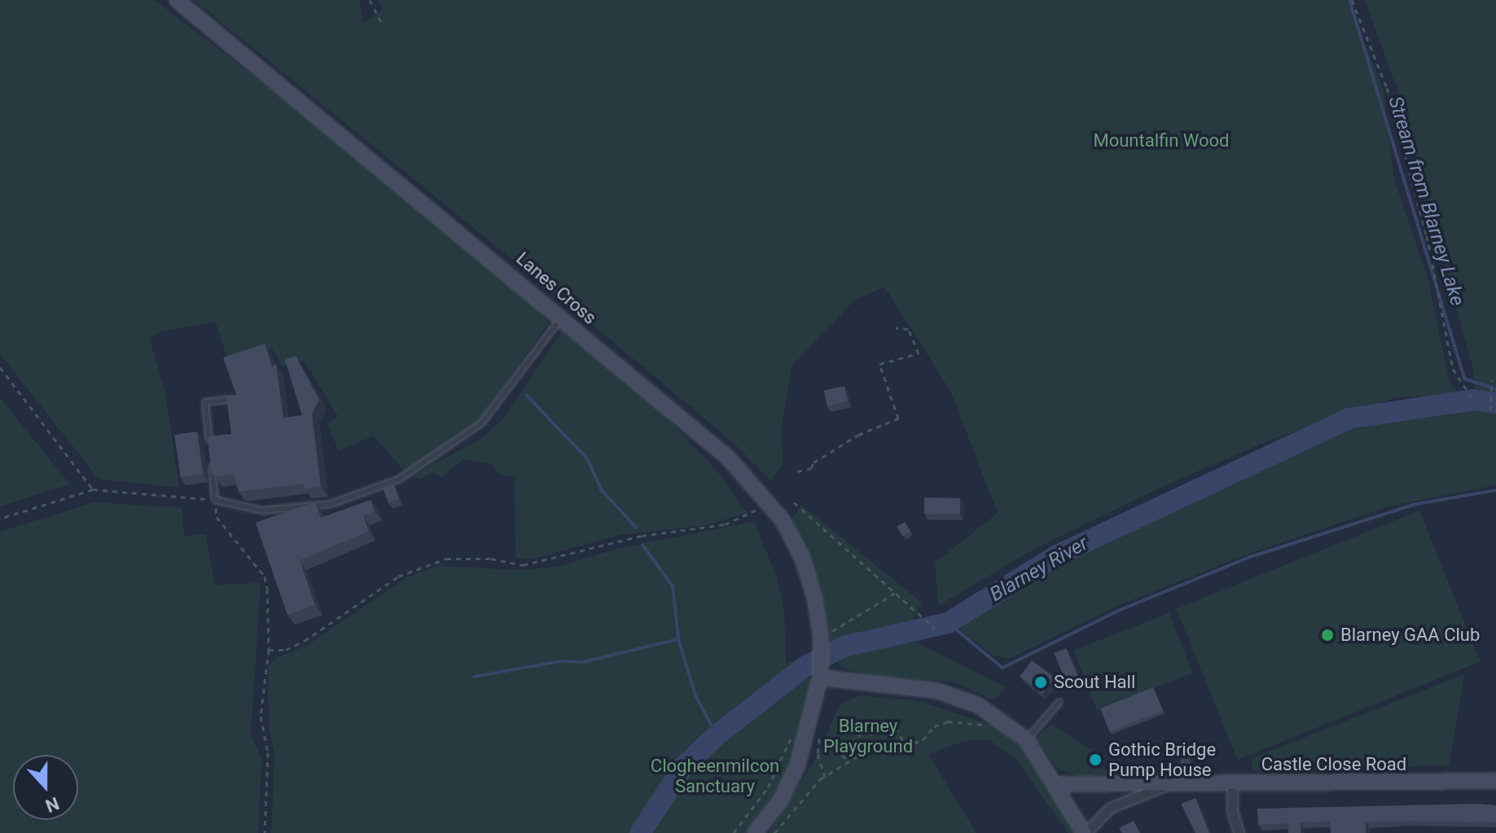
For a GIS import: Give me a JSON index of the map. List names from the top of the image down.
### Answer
{
  "streets": {
    "street": ["Lanes Cross", "Castle Close Road"]
  },
  "water": ["Stream from Blarney Lake", "Blarney River"],
  "parks": ["Mountalfin Wood", "Blarney Playground", "Clogheenmilcon Sanctuary"],
  "places": ["Blarney GAA Club", "Scout Hall", "Gothic Bridge Pump House"],
  "north": "bottom"
}
